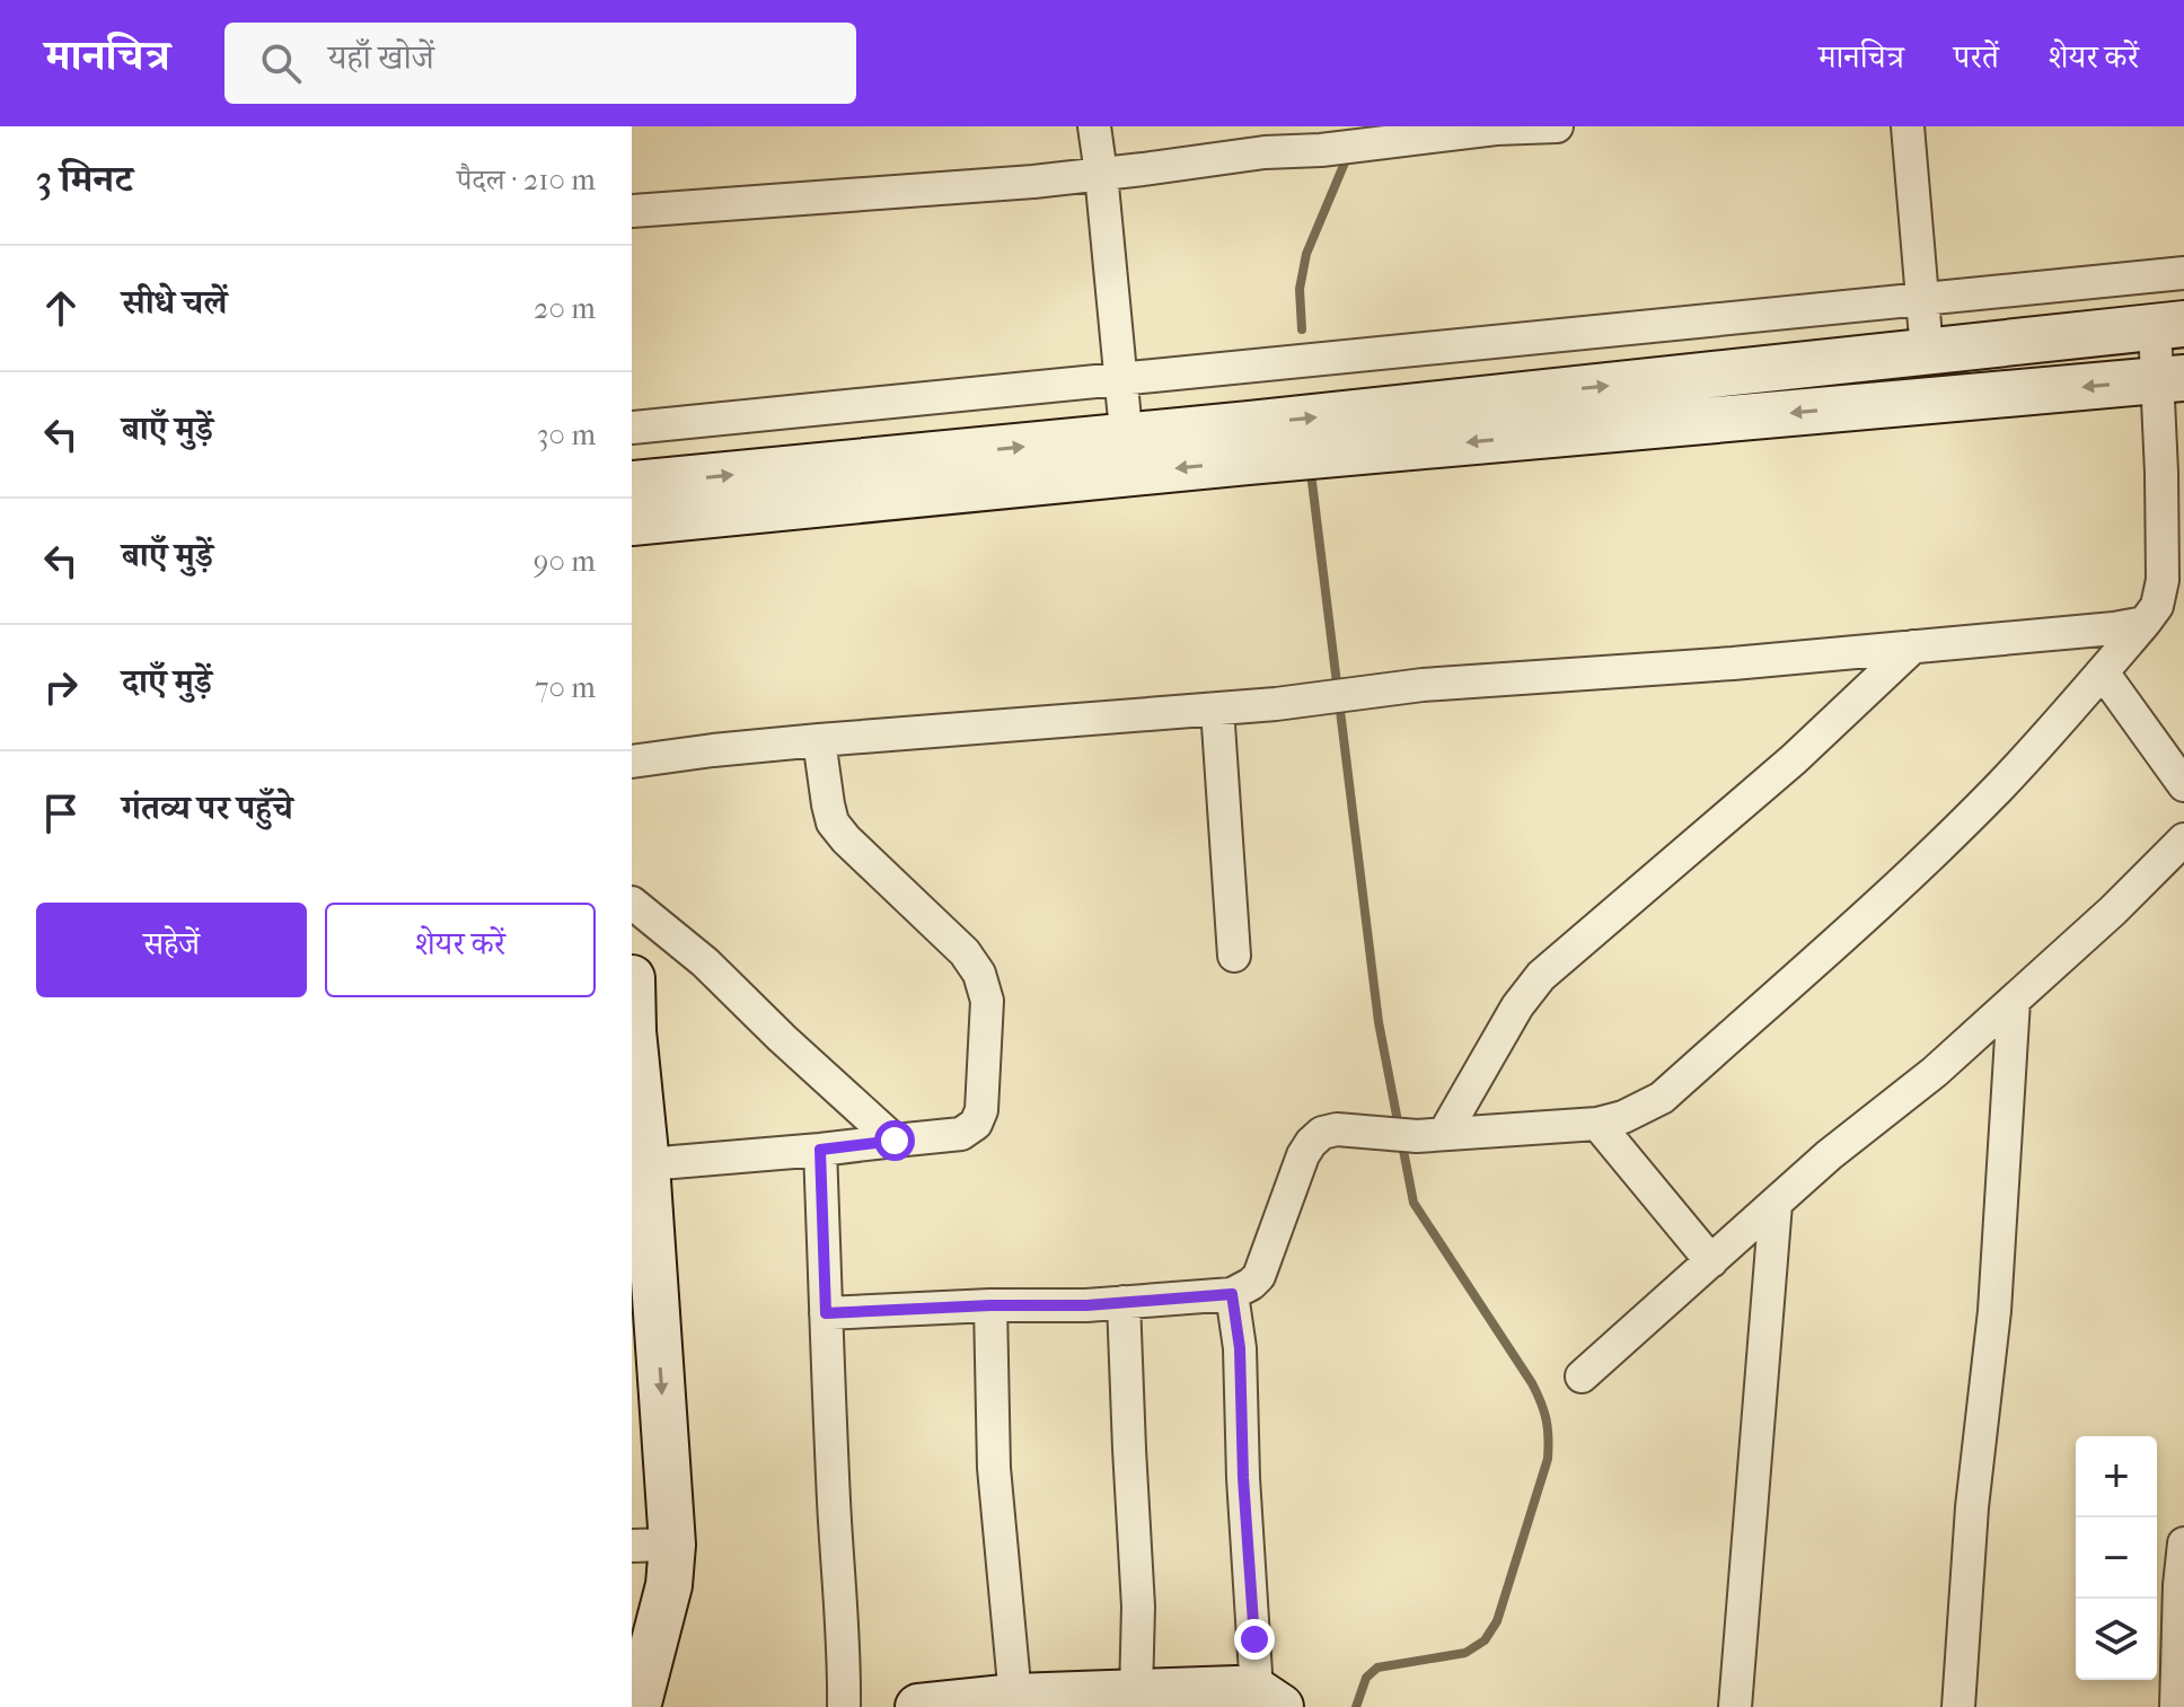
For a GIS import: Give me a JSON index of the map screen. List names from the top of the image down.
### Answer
{
  "page": {
    "header": "मानचित्र",
    "search": "यहाँ खोजें",
    "nav": ["मानचित्र", "परतें", "शेयर करें"],
    "heading": ["3 मिनट", "पैदल · 210 m"],
    "list": [
      ["सीधे चलें", "20 m"],
      ["बाएँ मुड़ें", "30 m"],
      ["बाएँ मुड़ें", "90 m"],
      ["दाएँ मुड़ें", "70 m"],
      "गंतव्य पर पहुँचे"
    ],
    "buttons": ["सहेजें", "शेयर करें"],
    "map_buttons": ["+", "−"]
  }
}
